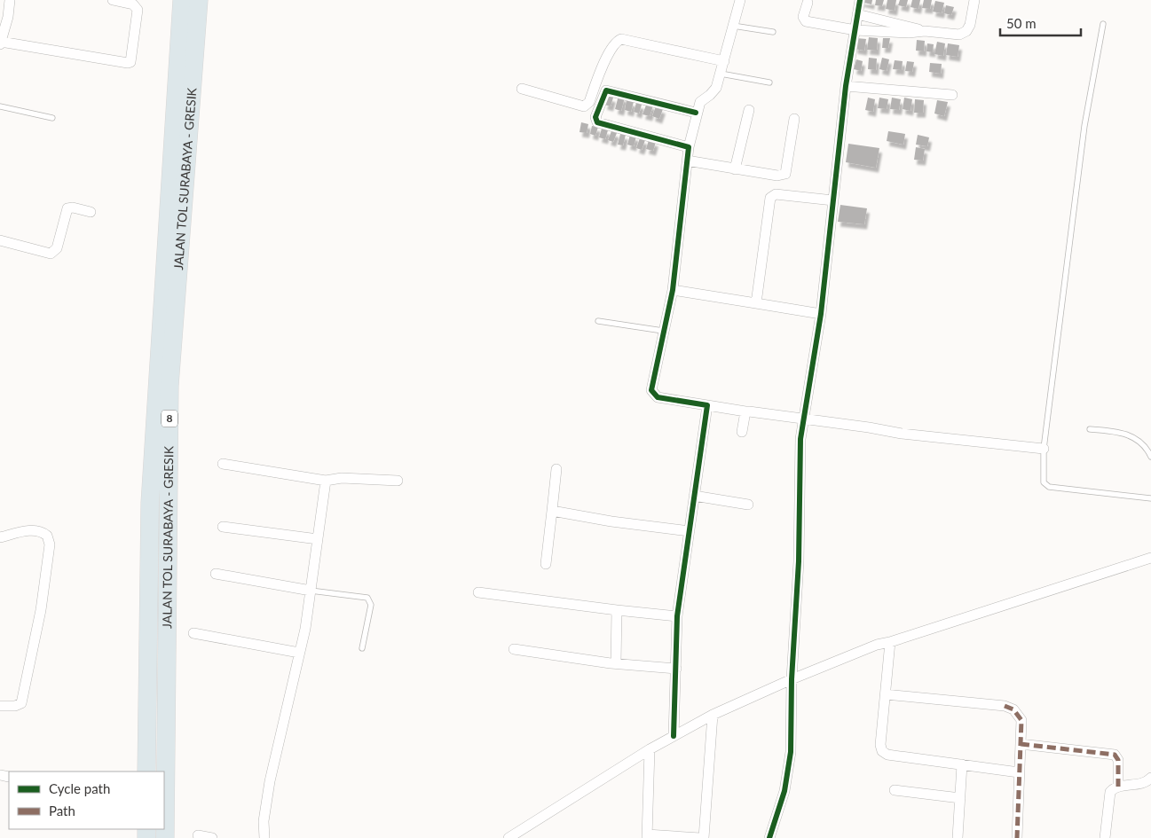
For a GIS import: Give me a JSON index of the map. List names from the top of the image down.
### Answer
{
  "streets": {
    "highway": ["JALAN TOL SURABAYA - GRESIK", "8"]
  },
  "legend": ["Cycle path", "Path"],
  "scale_bar": "50 m"
}
